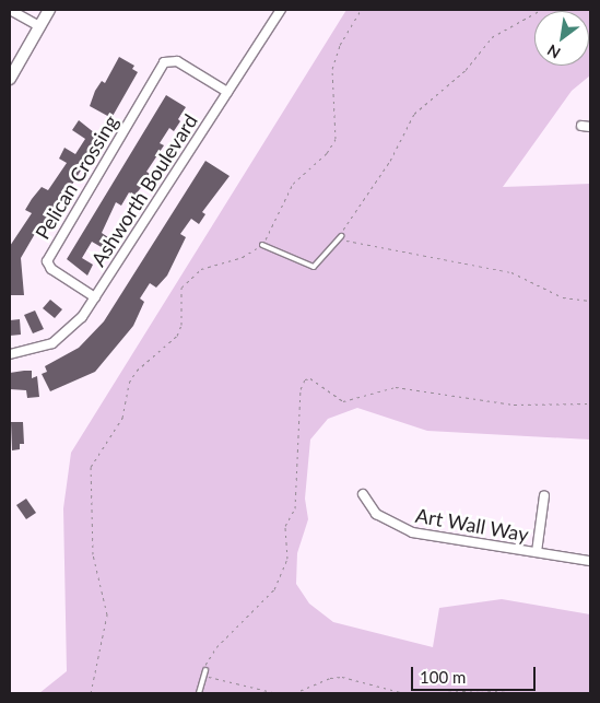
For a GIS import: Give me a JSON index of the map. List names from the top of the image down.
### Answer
{
  "streets": {
    "street": ["Pelican Crossing", "Ashworth Boulevard", "Art Wall Way"]
  },
  "crossings": [
    ["Pelican Crossing", "Ashworth Boulevard"]
  ],
  "scale_bar": "100 m",
  "north": "bottom left"
}
